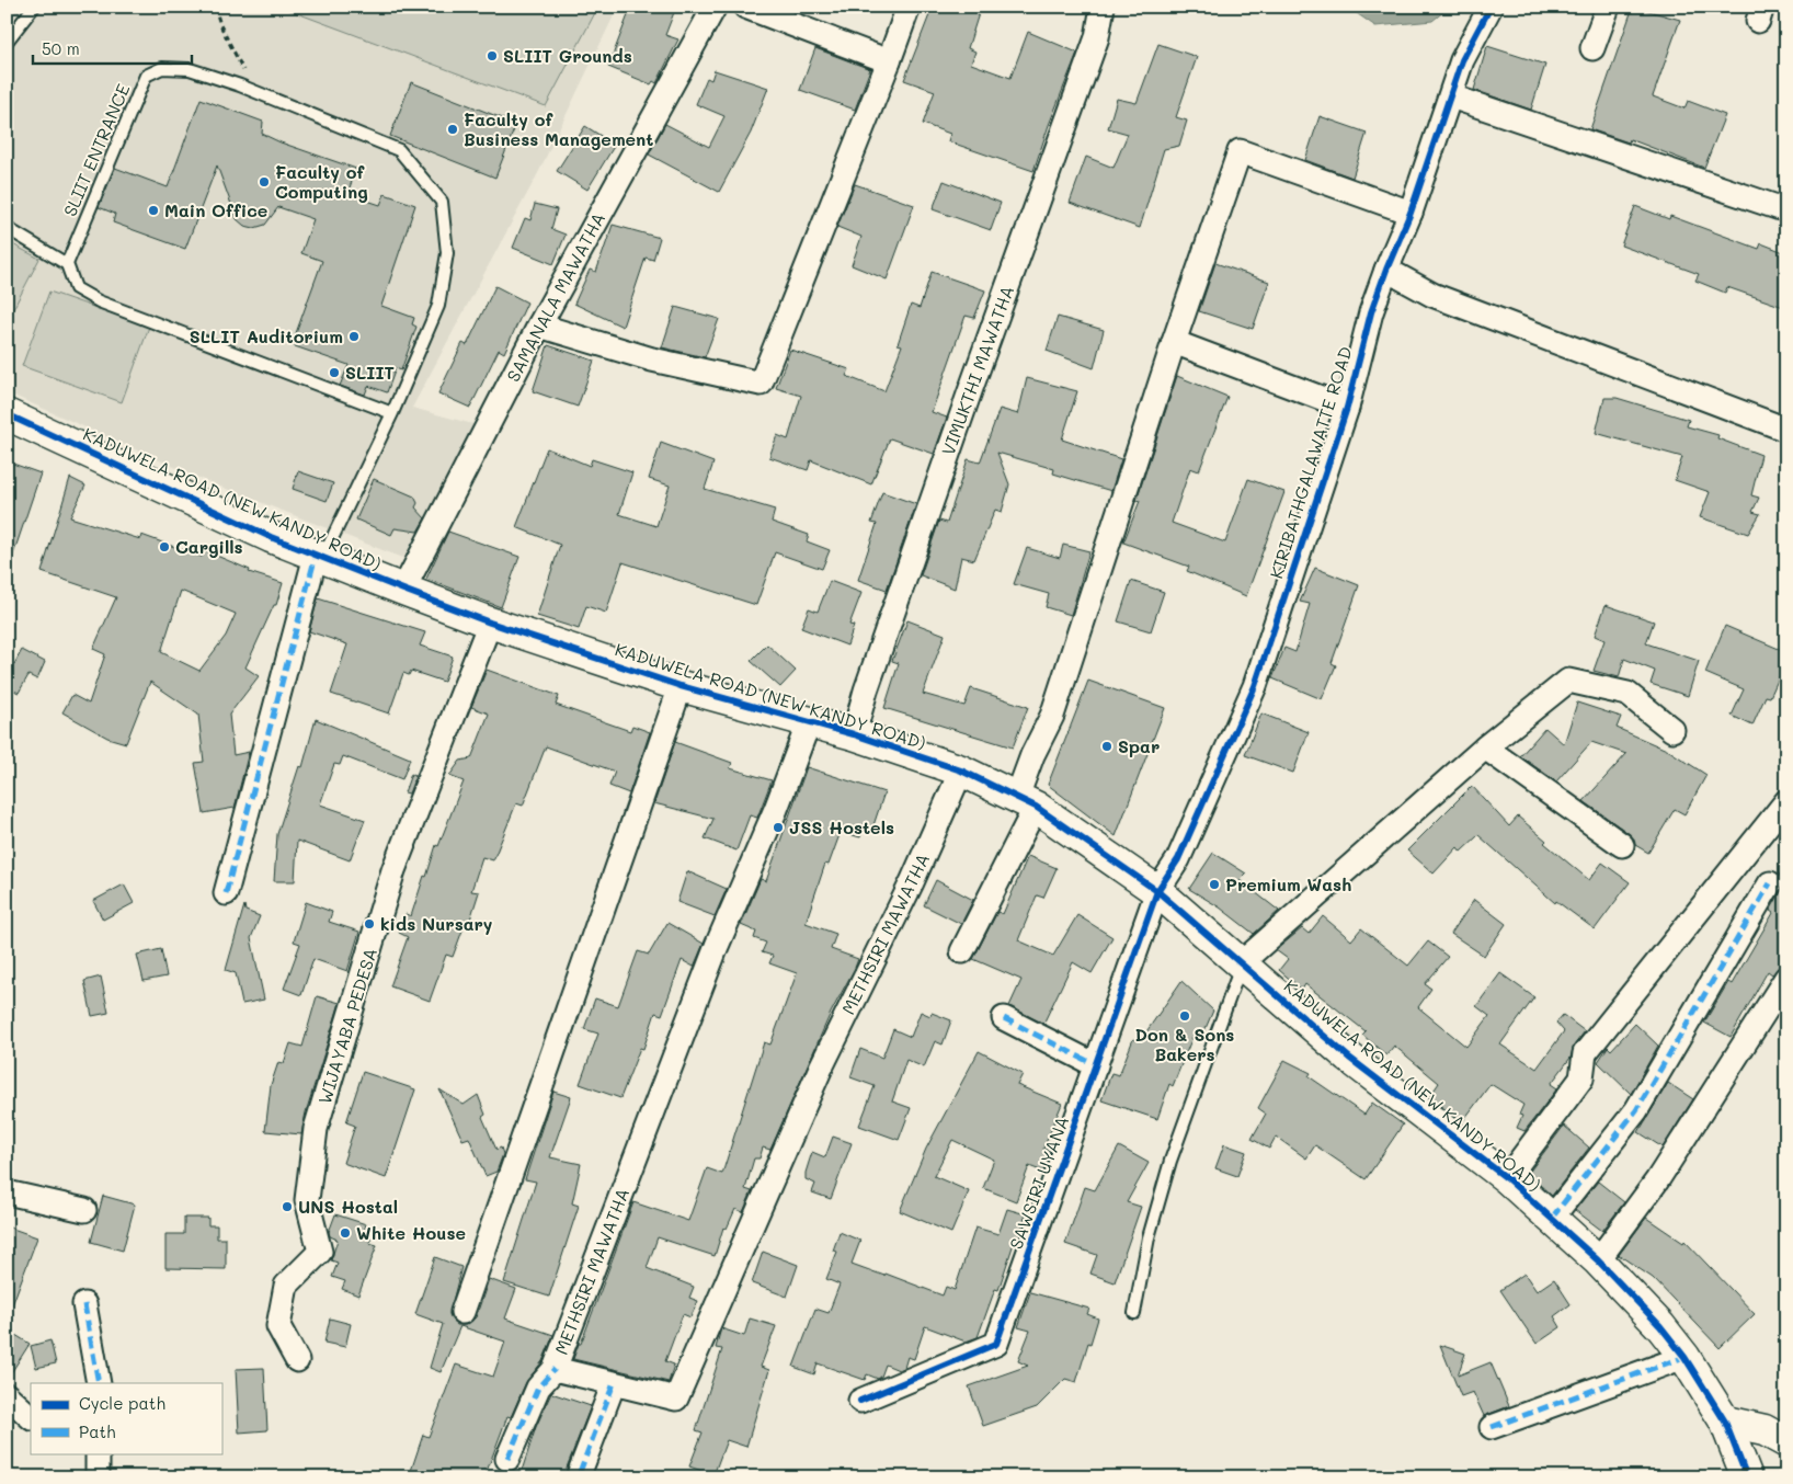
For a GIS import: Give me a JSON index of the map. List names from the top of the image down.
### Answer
{
  "streets": {
    "main road": ["KADUWELA ROAD (NEW KANDY ROAD)"],
    "street": [
      "SAMANALA MAWATHA",
      "VIMUKTHI MAWATHA",
      "KIRIBATHGALAWATTE ROAD",
      "METHSIRI MAWATHA",
      "WIJAYABA PEDESA",
      "SAWSIRI UYANA"
    ],
    "lane": ["SLIIT ENTRANCE"]
  },
  "crossings": [
    ["SLIIT ENTRANCE", "KADUWELA ROAD (NEW KANDY ROAD)"],
    ["SAMANALA MAWATHA", "KADUWELA ROAD (NEW KANDY ROAD)"],
    ["VIMUKTHI MAWATHA", "KADUWELA ROAD (NEW KANDY ROAD)"],
    ["KIRIBATHGALAWATTE ROAD", "KADUWELA ROAD (NEW KANDY ROAD)"],
    ["KIRIBATHGALAWATTE ROAD", "SAWSIRI UYANA"],
    ["KADUWELA ROAD (NEW KANDY ROAD)", "METHSIRI MAWATHA"],
    ["KADUWELA ROAD (NEW KANDY ROAD)", "WIJAYABA PEDESA"],
    ["KADUWELA ROAD (NEW KANDY ROAD)", "SAWSIRI UYANA"]
  ],
  "places": [
    "SLIIT Grounds",
    "Faculty of Business Management",
    "Faculty of Computing",
    "Main Office",
    "SLLIT Auditorium",
    "SLIIT",
    "Cargills",
    "Spar",
    "JSS Hostels",
    "Premium Wash",
    "kids Nursary",
    "Don & Sons Bakers",
    "UNS Hostal",
    "White House"
  ],
  "legend": ["Cycle path", "Path"],
  "scale_bar": "50 m"
}
